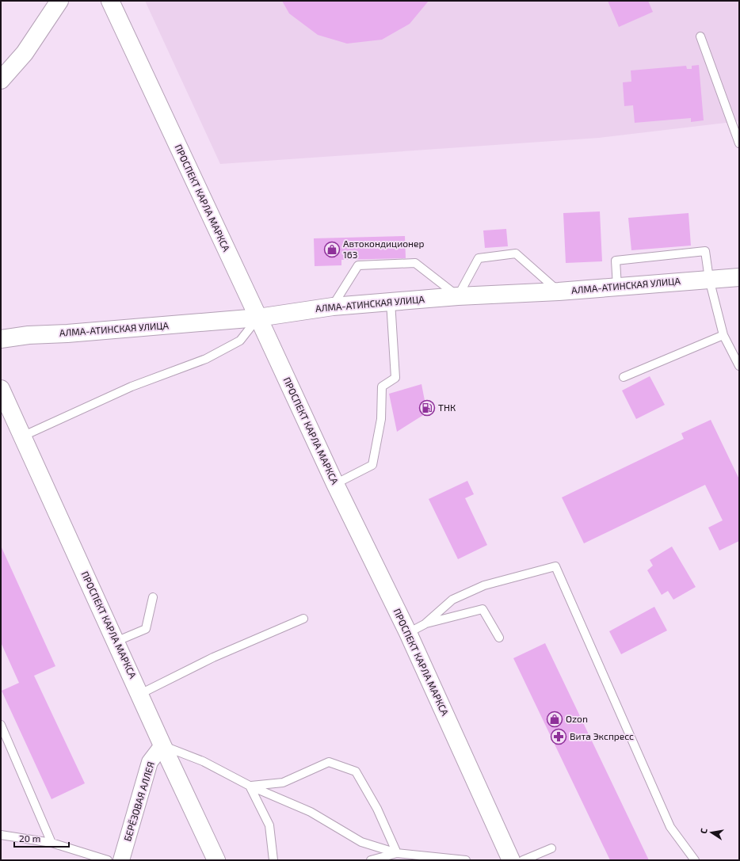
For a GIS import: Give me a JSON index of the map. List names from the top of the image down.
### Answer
{
  "streets": {
    "main road": ["ПРОСПЕКТ КАРЛА МАРКСА", "АЛМА-АТИНСКАЯ УЛИЦА"],
    "street": ["БЕРЁЗОВАЯ АЛЛЕЯ"]
  },
  "crossings": [
    ["ПРОСПЕКТ КАРЛА МАРКСА", "АЛМА-АТИНСКАЯ УЛИЦА"],
    ["ПРОСПЕКТ КАРЛА МАРКСА", "БЕРЁЗОВАЯ АЛЛЕЯ"]
  ],
  "places": {
    "shop": ["Автокондиционер 163", "Ozon"],
    "fuel station": ["ТНК"],
    "pharmacy": ["Вита Экспресс"]
  },
  "scale_bar": "20 m",
  "north": "left"
}
